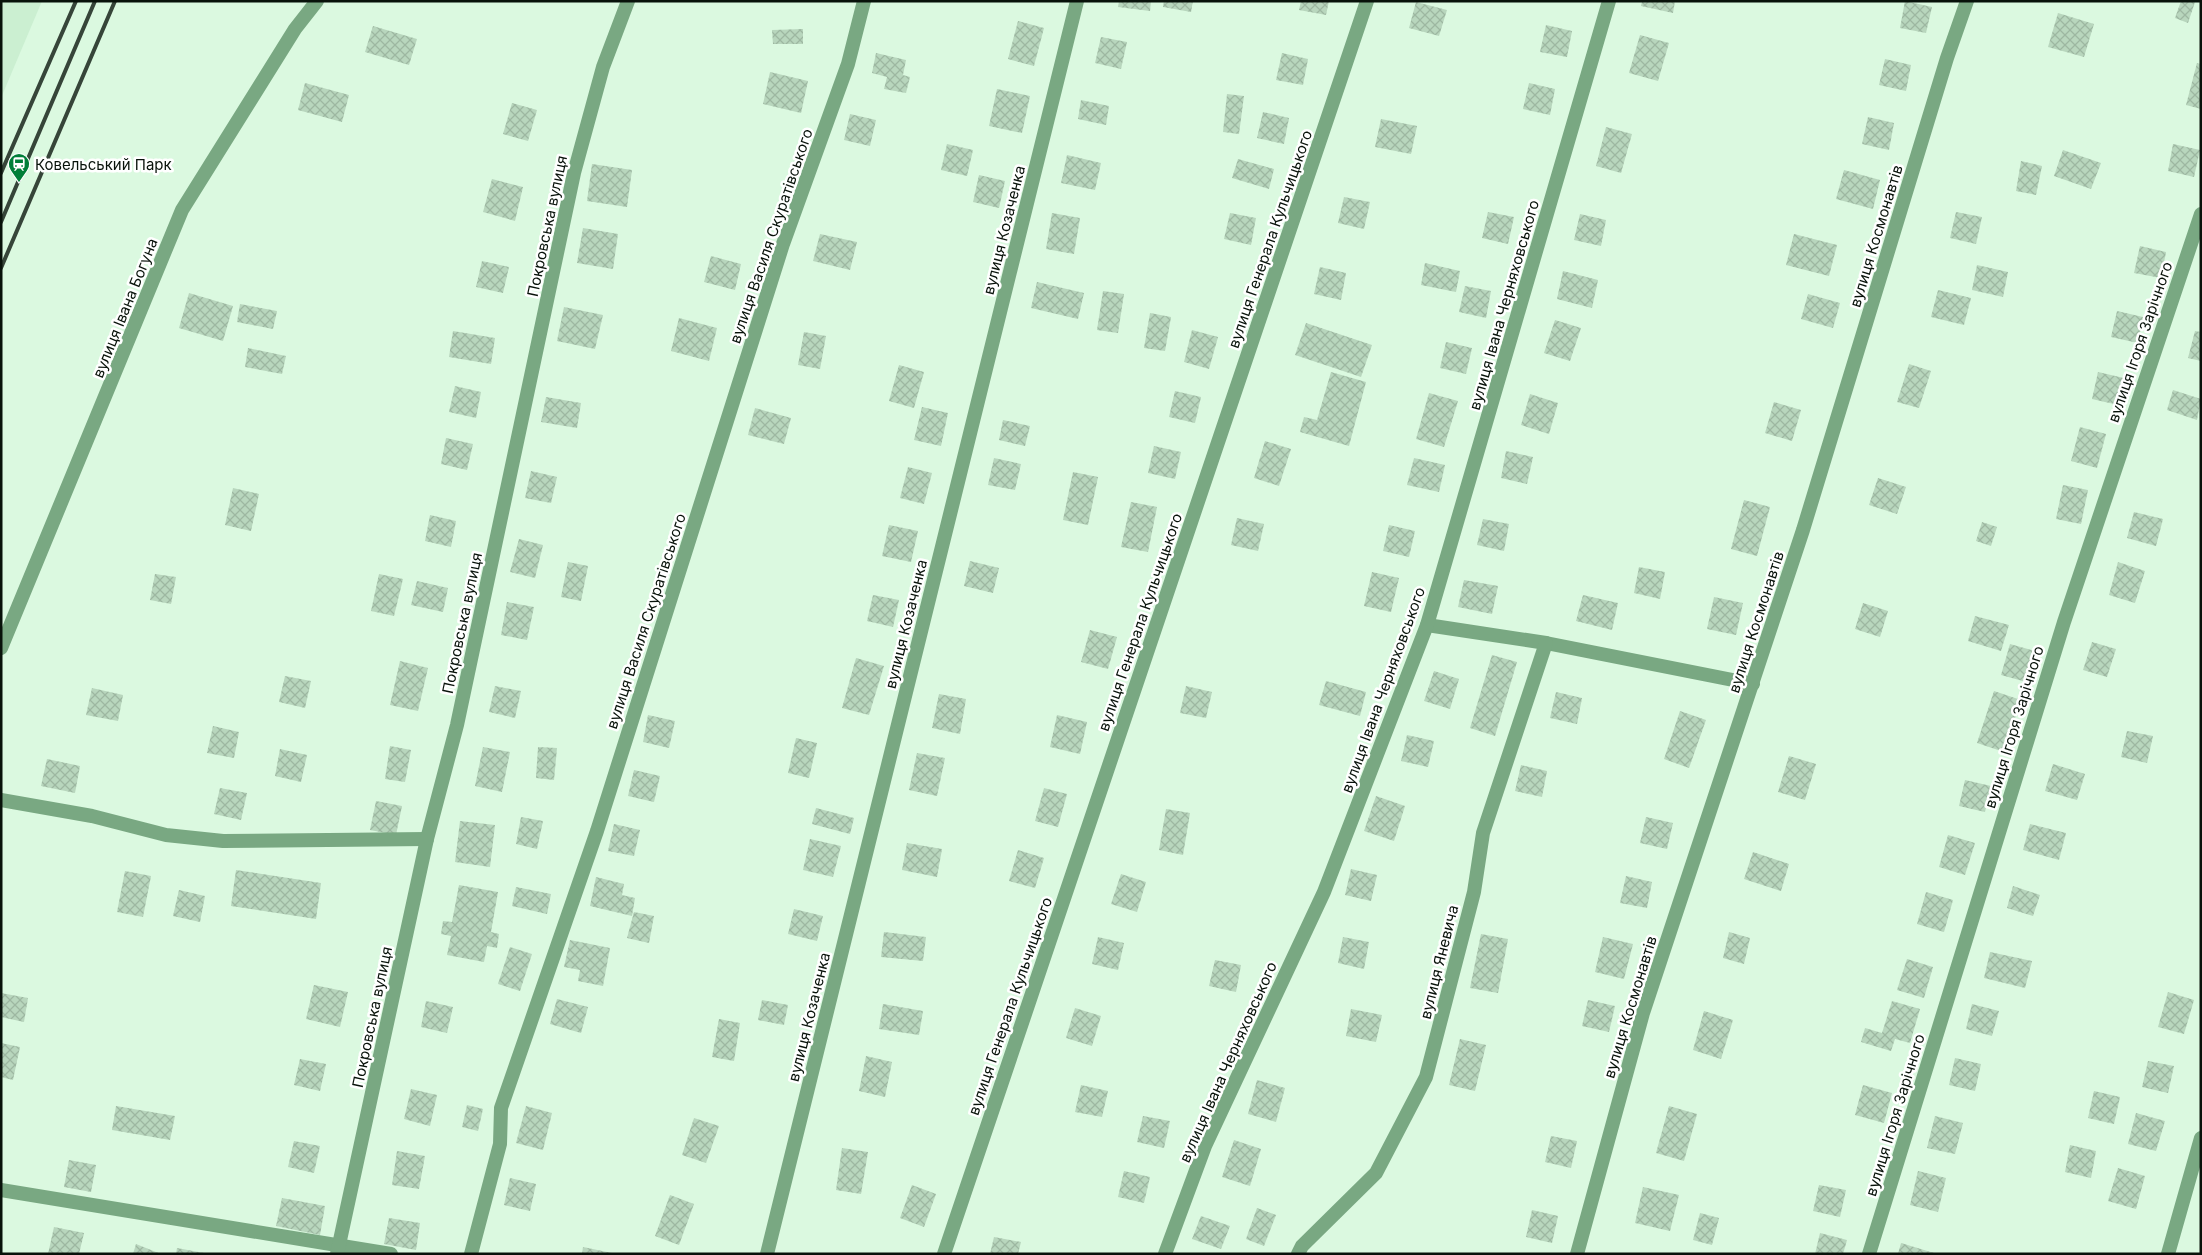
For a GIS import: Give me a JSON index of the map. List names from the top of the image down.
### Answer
{
  "streets": {
    "street": [
      "Покровська вулиця",
      "вулиця Козаченка",
      "вулиця Василя Скуратівського",
      "вулиця Космонавтів",
      "вулиця Генерала Кульчицького",
      "вулиця Івана Черняховського",
      "вулиця Івана Богуна",
      "вулиця Ігоря Зарічного",
      "вулиця Яневича"
    ]
  },
  "places": {
    "station": ["Ковельський Парк"]
  }
}
